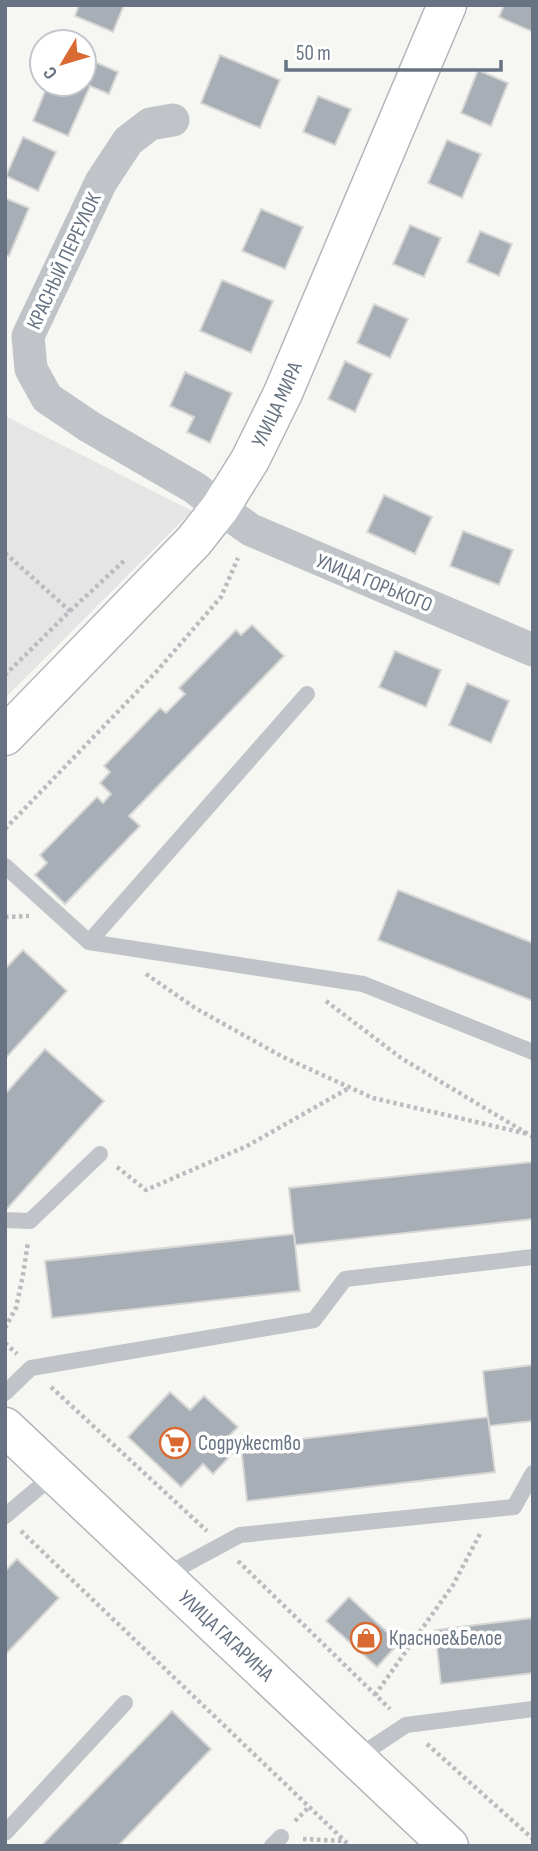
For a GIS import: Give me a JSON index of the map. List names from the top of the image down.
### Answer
{
  "streets": {
    "main road": ["УЛИЦА МИРА", "УЛИЦА ГАГАРИНА"],
    "street": ["КРАСНЫЙ ПЕРЕУЛОК", "УЛИЦА ГОРЬКОГО"]
  },
  "crossings": [
    ["КРАСНЫЙ ПЕРЕУЛОК", "УЛИЦА МИРА"],
    ["КРАСНЫЙ ПЕРЕУЛОК", "УЛИЦА ГОРЬКОГО"],
    ["УЛИЦА МИРА", "УЛИЦА ГОРЬКОГО"]
  ],
  "places": {
    "supermarket": ["Содружество"],
    "shop": ["Красное&Белое"]
  },
  "scale_bar": "50 m",
  "north": "bottom left"
}
